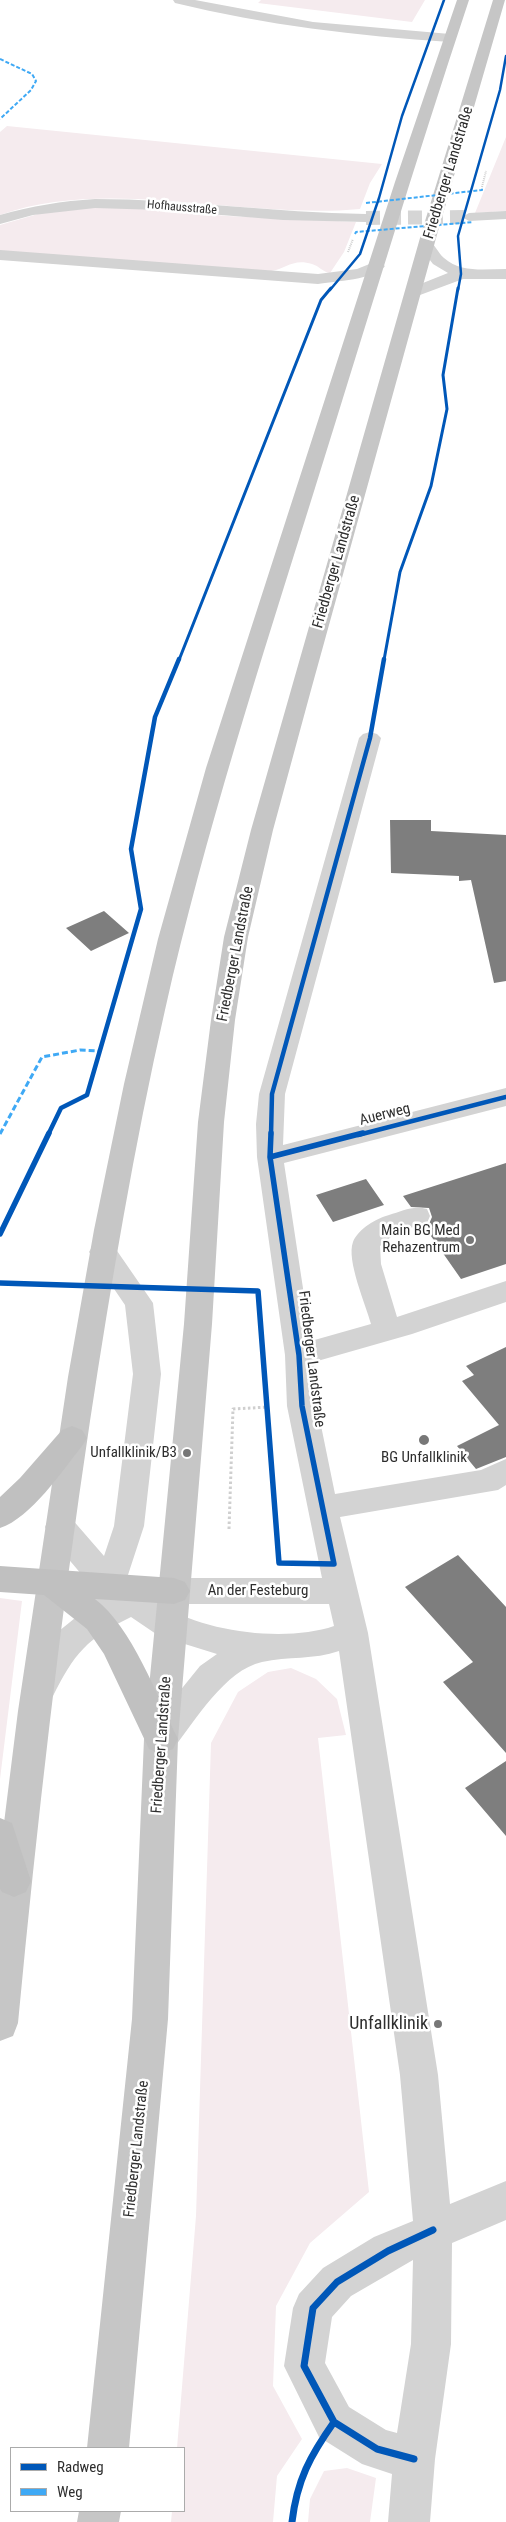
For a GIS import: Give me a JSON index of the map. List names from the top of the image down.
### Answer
{
  "streets": {
    "main road": ["Friedberger Landstraße"],
    "street": ["Hofhausstraße", "Auerweg", "An der Festeburg"]
  },
  "crossings": [
    ["Friedberger Landstraße", "Auerweg"],
    ["Friedberger Landstraße", "An der Festeburg"]
  ],
  "places": [
    "Main BG Med Rehazentrum",
    "BG Unfallklinik",
    "Unfallklinik/B3",
    "Unfallklinik"
  ],
  "legend": ["Radweg", "Weg"]
}
